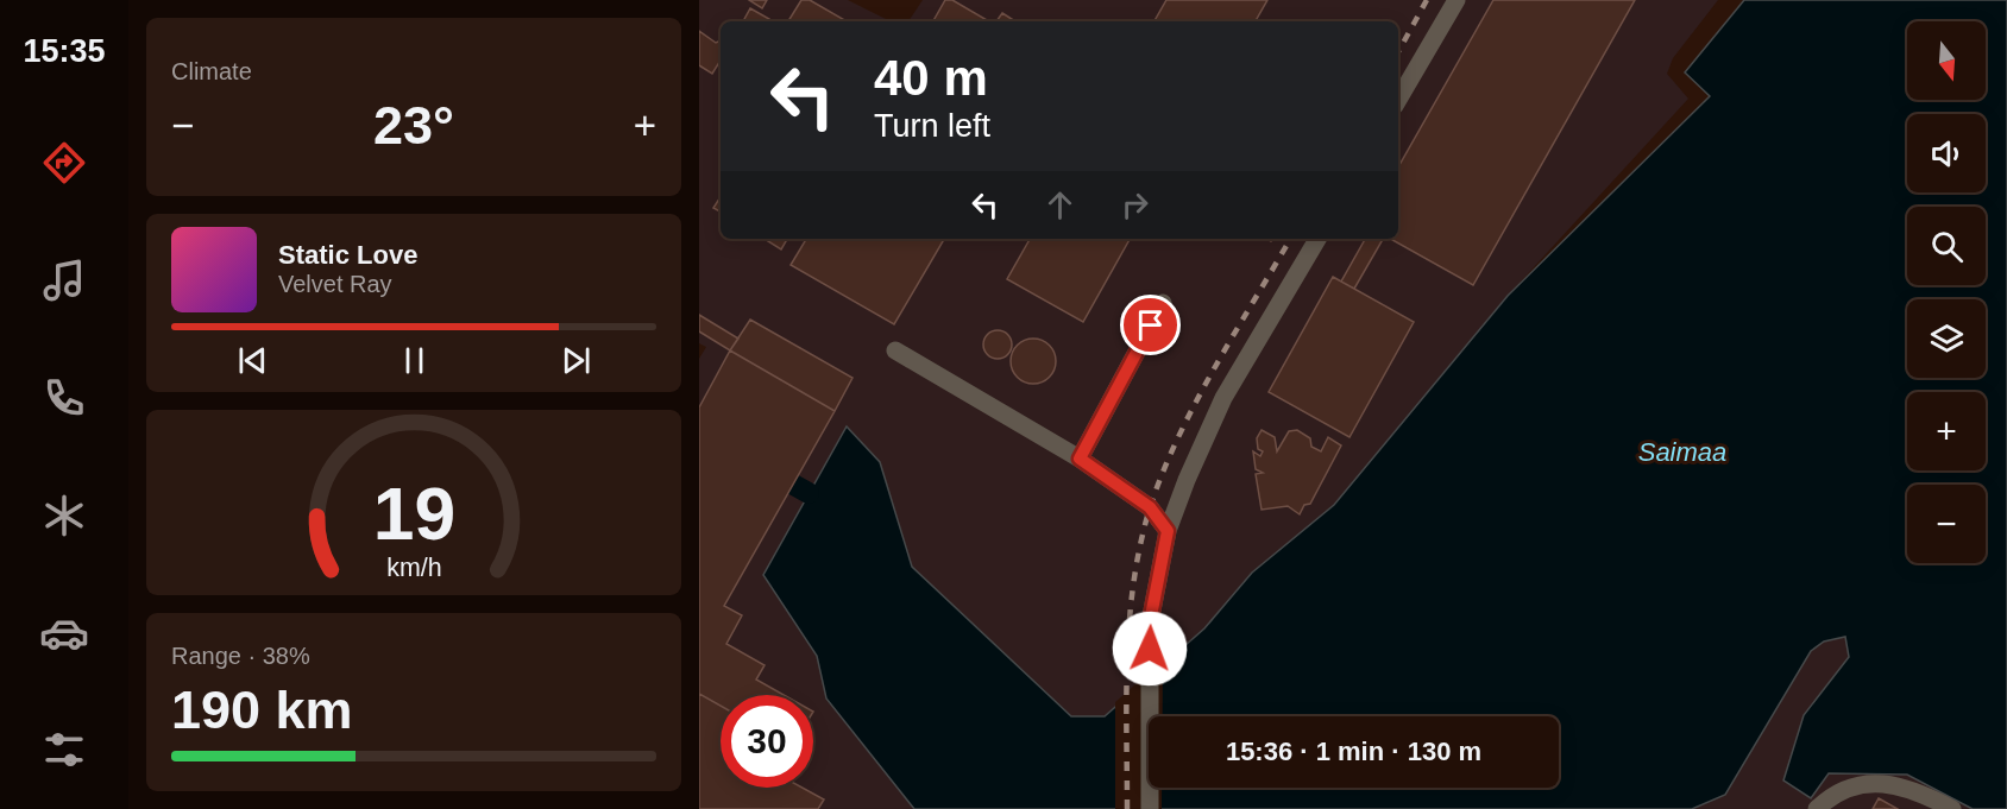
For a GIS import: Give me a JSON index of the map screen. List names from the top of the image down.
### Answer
{
  "water": ["Saimaa"],
  "north": "bottom",
  "page": {
    "tabs": "15:35",
    "tile": [
      "Climate",
      ["Range · 38%", "190 km"]
    ],
    "map_buttons": ["+", "−"],
    "turn": ["40 m", "Turn left"],
    "heat": ["−", "23°", "+"],
    "song": ["Static Love", "Velvet Ray"],
    "limit": "30",
    "trip": "15:36 · 1 min · 130 m",
    "gauge": ["19", "km/h"]
  }
}
